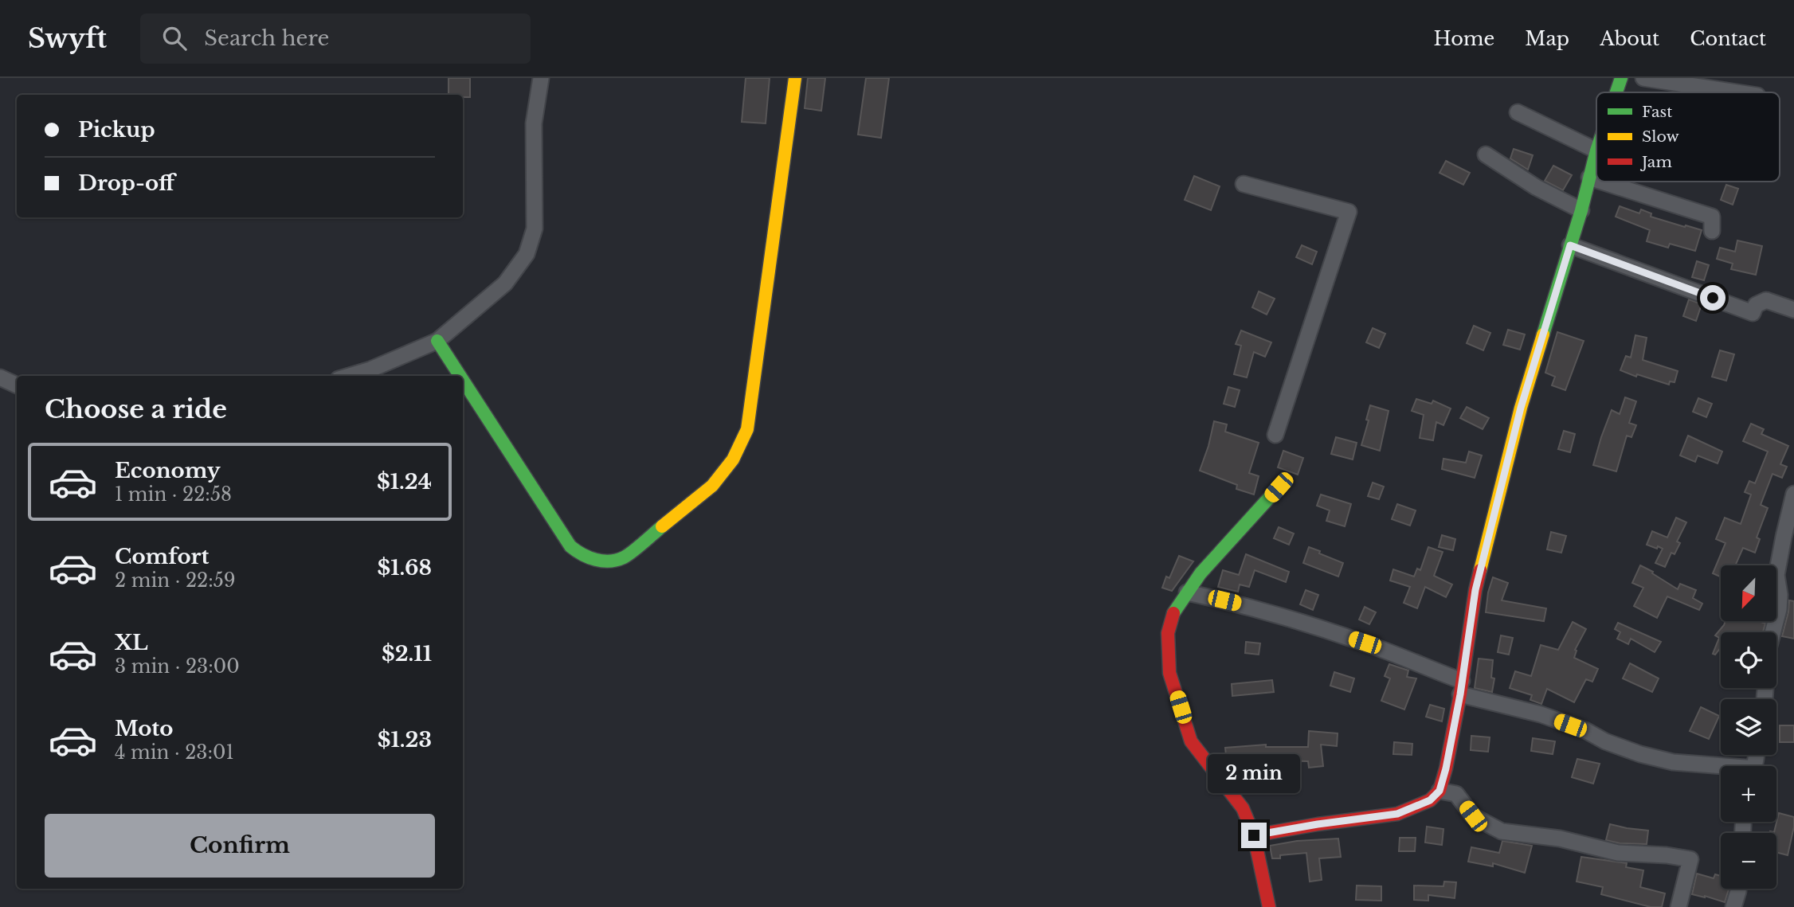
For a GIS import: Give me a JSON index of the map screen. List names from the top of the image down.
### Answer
{
  "legend": ["Fast", "Slow", "Jam"],
  "north": "bottom left",
  "page": {
    "header": "Swyft",
    "search": "Search here",
    "nav": [
      "Home",
      "Map",
      "About",
      "Contact"
    ],
    "banner": ["Pickup", "Drop-off"],
    "heading": "Choose a ride",
    "list": [
      {
        "name": "Economy",
        "note": "1 min · 22:58",
        "value": "$1.24"
      },
      {
        "name": "Comfort",
        "note": "2 min · 22:59",
        "value": "$1.68"
      },
      {
        "name": "XL",
        "note": "3 min · 23:00",
        "value": "$2.11"
      },
      {
        "name": "Moto",
        "note": "4 min · 23:01",
        "value": "$1.23"
      }
    ],
    "map_buttons": ["+", "−"],
    "bubble": "2 min",
    "buttons": "Confirm"
  }
}
